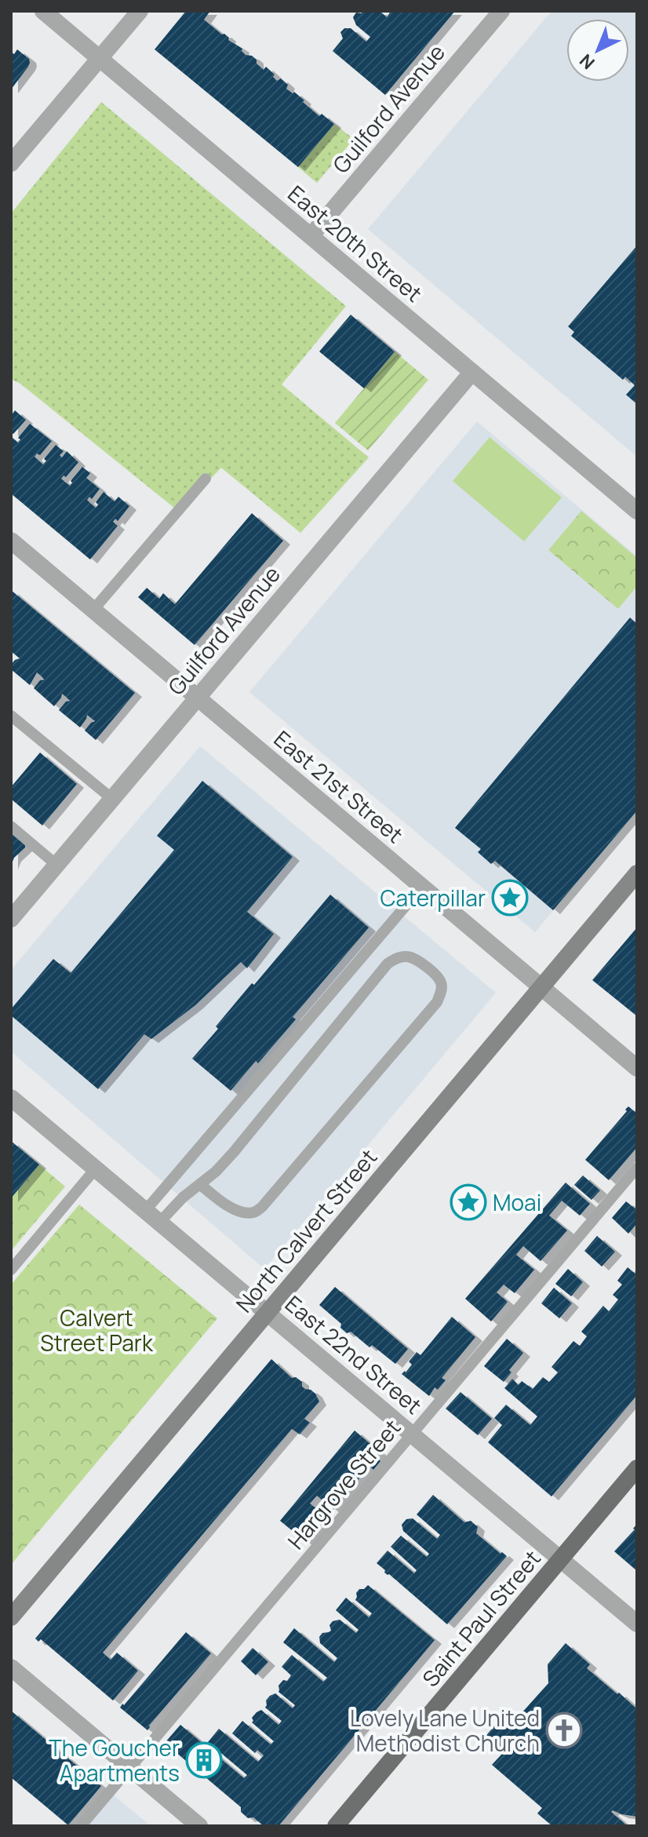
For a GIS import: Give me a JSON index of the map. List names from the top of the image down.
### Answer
{
  "streets": {
    "main road": ["North Calvert Street", "Saint Paul Street"],
    "street": [
      "Guilford Avenue",
      "East 20th Street",
      "East 21st Street",
      "East 22nd Street"
    ],
    "lane": ["Hargrove Street"]
  },
  "crossings": [
    ["Guilford Avenue", "East 20th Street"],
    ["Guilford Avenue", "East 21st Street"],
    ["East 21st Street", "North Calvert Street"],
    ["North Calvert Street", "East 22nd Street"],
    ["East 22nd Street", "Hargrove Street"],
    ["East 22nd Street", "Saint Paul Street"]
  ],
  "parks": ["Calvert Street Park"],
  "places": {
    "place": ["Caterpillar", "Moai"],
    "church": ["Lovely Lane United Methodist Church"],
    "building": ["The Goucher Apartments"]
  },
  "north": "bottom left"
}
